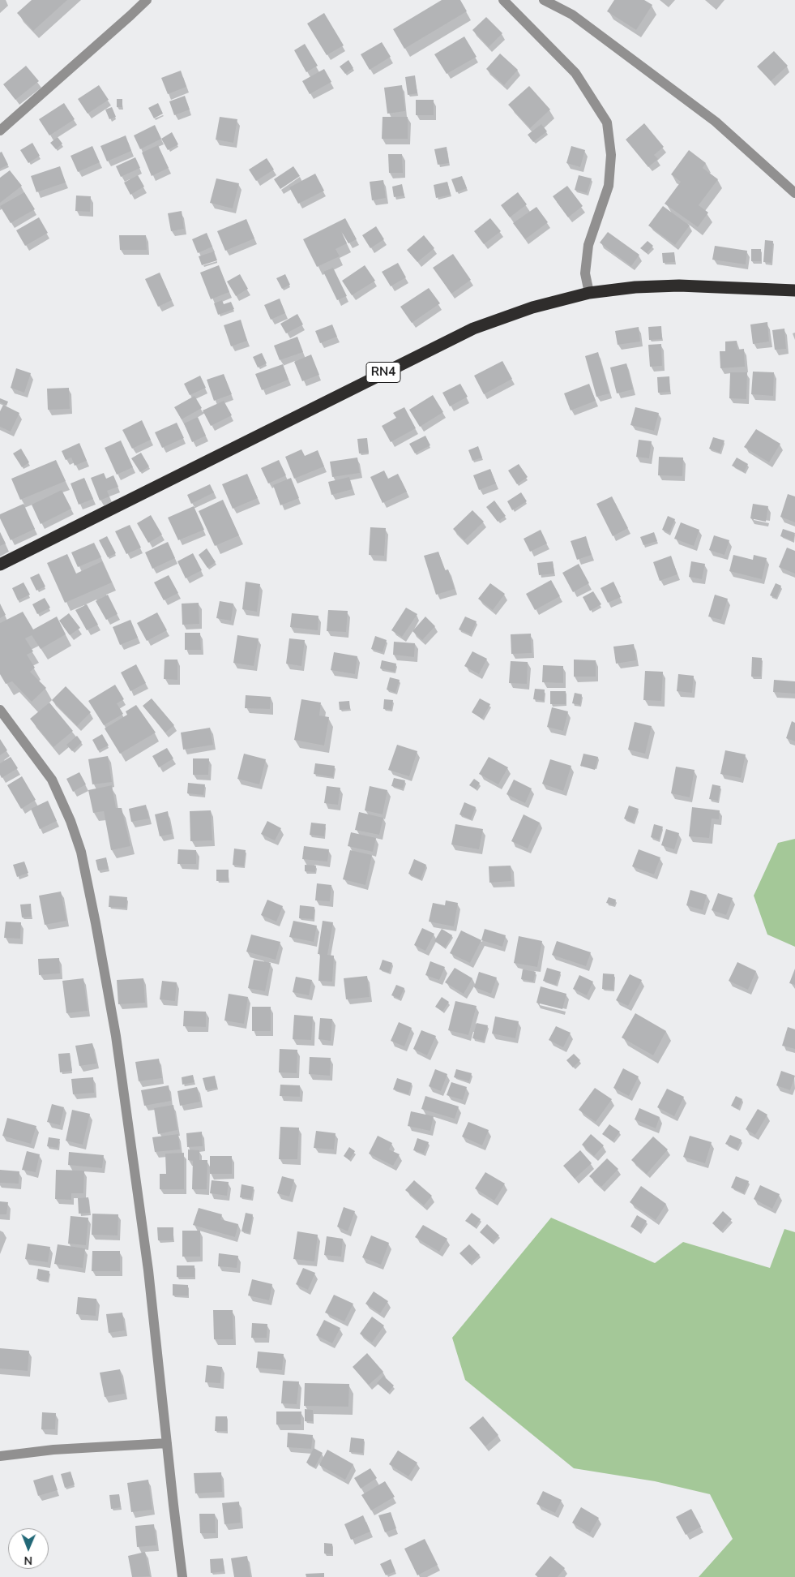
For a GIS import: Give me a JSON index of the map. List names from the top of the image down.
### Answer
{
  "streets": {
    "highway": ["RN4"]
  },
  "north": "bottom"
}
